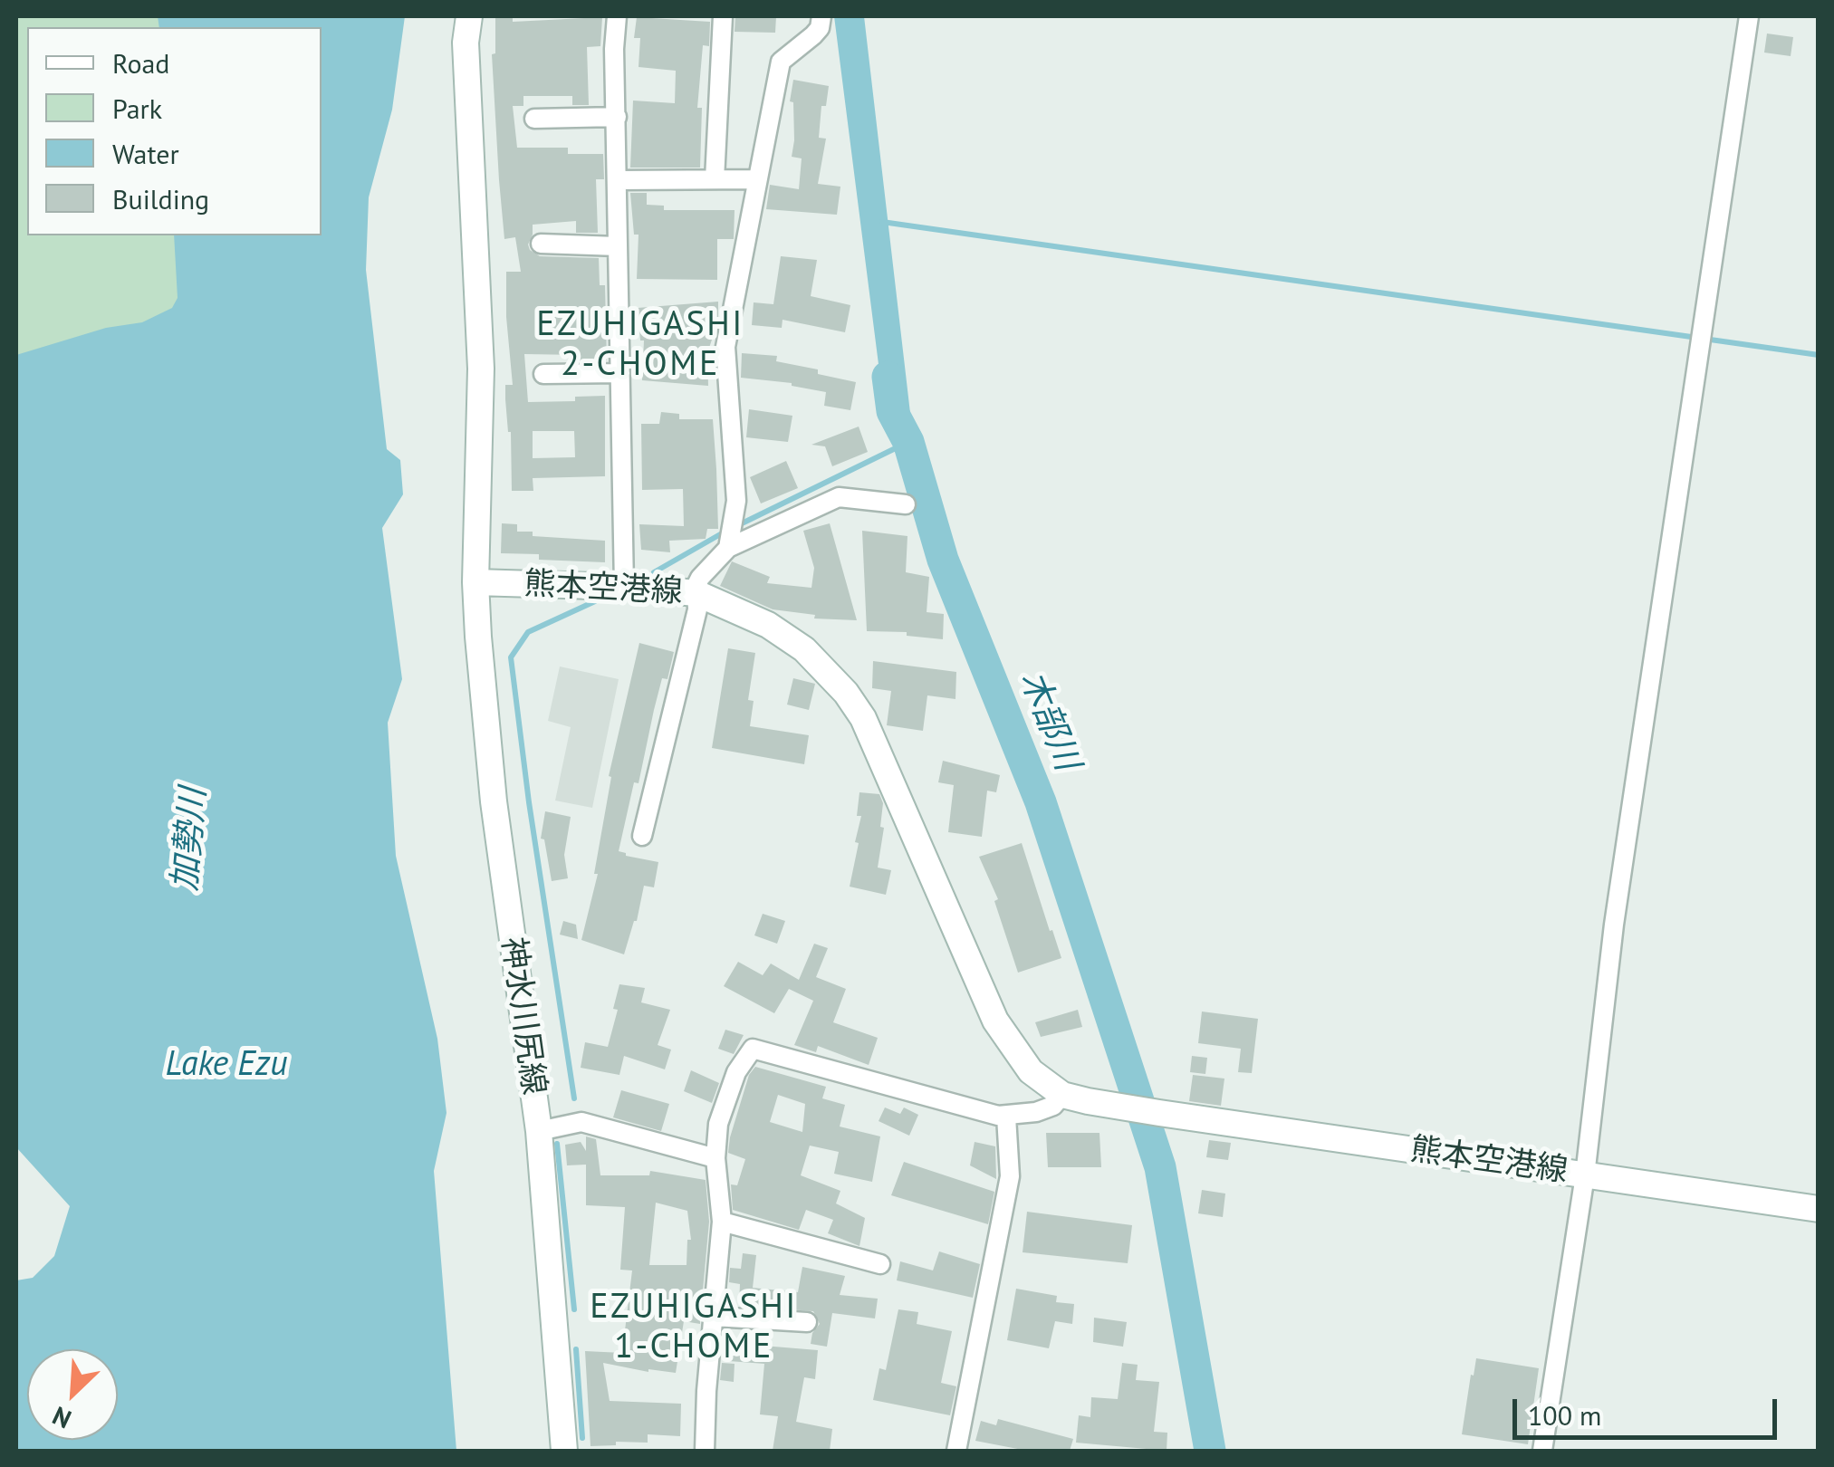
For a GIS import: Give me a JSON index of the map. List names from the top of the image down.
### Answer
{
  "streets": {
    "main road": ["熊本空港線", "神水川尻線"]
  },
  "crossings": [
    ["熊本空港線", "神水川尻線"]
  ],
  "districts": ["EZUHIGASHI 2-CHOME", "EZUHIGASHI 1-CHOME"],
  "water": ["木部川", "加勢川", "Lake Ezu"],
  "legend": [
    "Road",
    "Park",
    "Water",
    "Building"
  ],
  "scale_bar": "100 m",
  "north": "bottom left"
}
